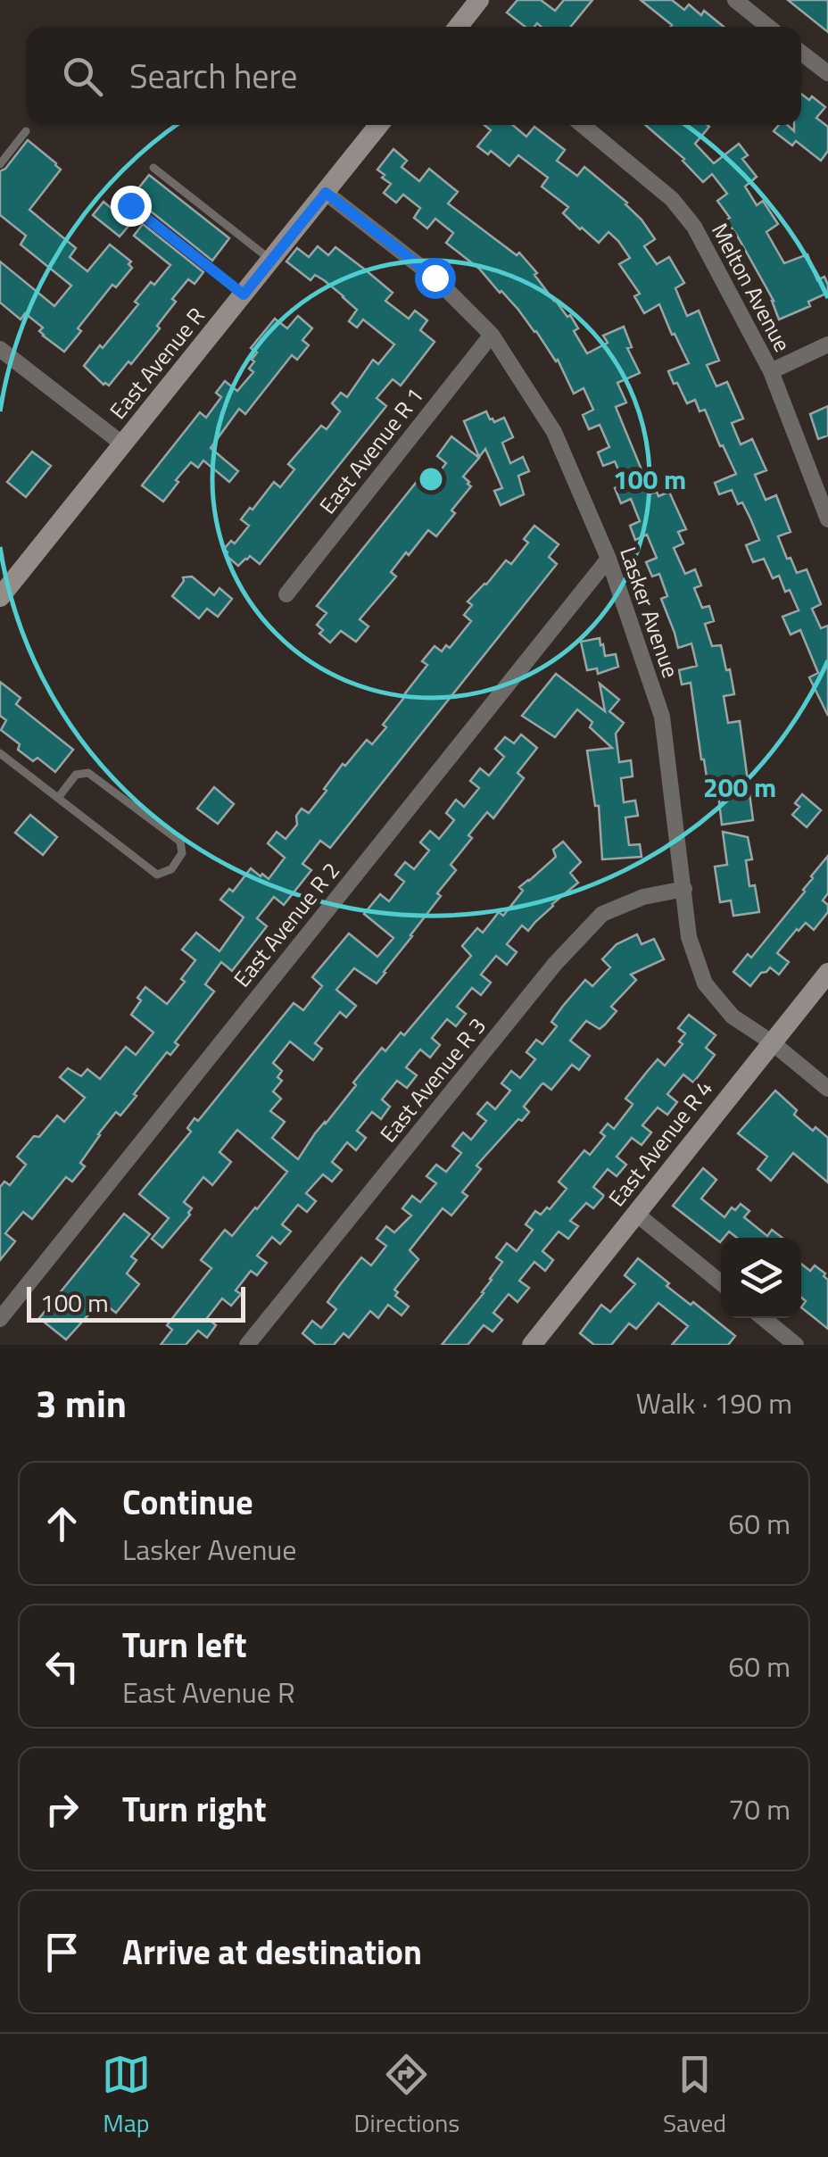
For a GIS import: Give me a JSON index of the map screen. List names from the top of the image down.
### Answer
{
  "streets": {
    "main road": ["East Avenue R", "East Avenue R 4"],
    "street": [
      "Melton Avenue",
      "East Avenue R 1",
      "Lasker Avenue",
      "East Avenue R 2",
      "East Avenue R 3"
    ]
  },
  "crossings": [
    ["East Avenue R", "Lasker Avenue"],
    ["East Avenue R 1", "Lasker Avenue"],
    ["Lasker Avenue", "East Avenue R 2"],
    ["Lasker Avenue", "East Avenue R 3"],
    ["Lasker Avenue", "East Avenue R 4"]
  ],
  "scale_bar": "100 m",
  "page": {
    "search": "Search here",
    "scale": "100 m",
    "heading": ["3 min", "Walk · 190 m"],
    "list": [
      ["Continue", "Lasker Avenue", "60 m"],
      ["Turn left", "East Avenue R", "60 m"],
      ["Turn right", "70 m"],
      "Arrive at destination"
    ],
    "nav": ["Map", "Directions", "Saved"]
  },
  "rings": ["100 m", "200 m"]
}
